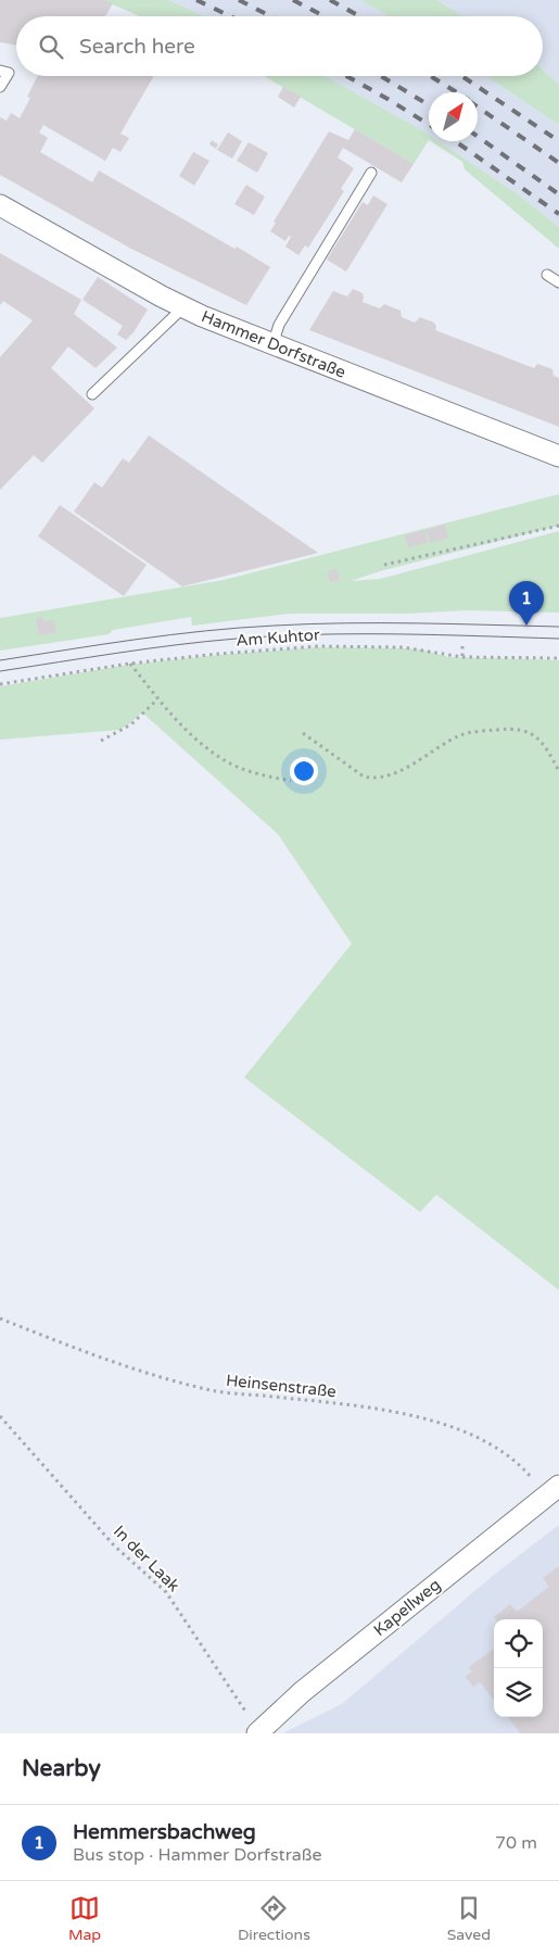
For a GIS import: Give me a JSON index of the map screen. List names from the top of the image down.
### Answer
{
  "streets": {
    "street": ["Hammer Dorfstraße", "Kapellweg"],
    "path": ["Am Kuhtor", "Heinsenstraße", "In der Laak"]
  },
  "crossings": [
    ["Heinsenstraße", "Kapellweg"],
    ["In der Laak", "Kapellweg"]
  ],
  "north": "top right",
  "page": {
    "search": "Search here",
    "pins": "1",
    "heading": "Nearby",
    "list": [
      {
        "mark": "1",
        "name": "Hemmersbachweg",
        "note": "Bus stop · Hammer Dorfstraße",
        "value": "70 m"
      }
    ],
    "nav": ["Map", "Directions", "Saved"]
  }
}
